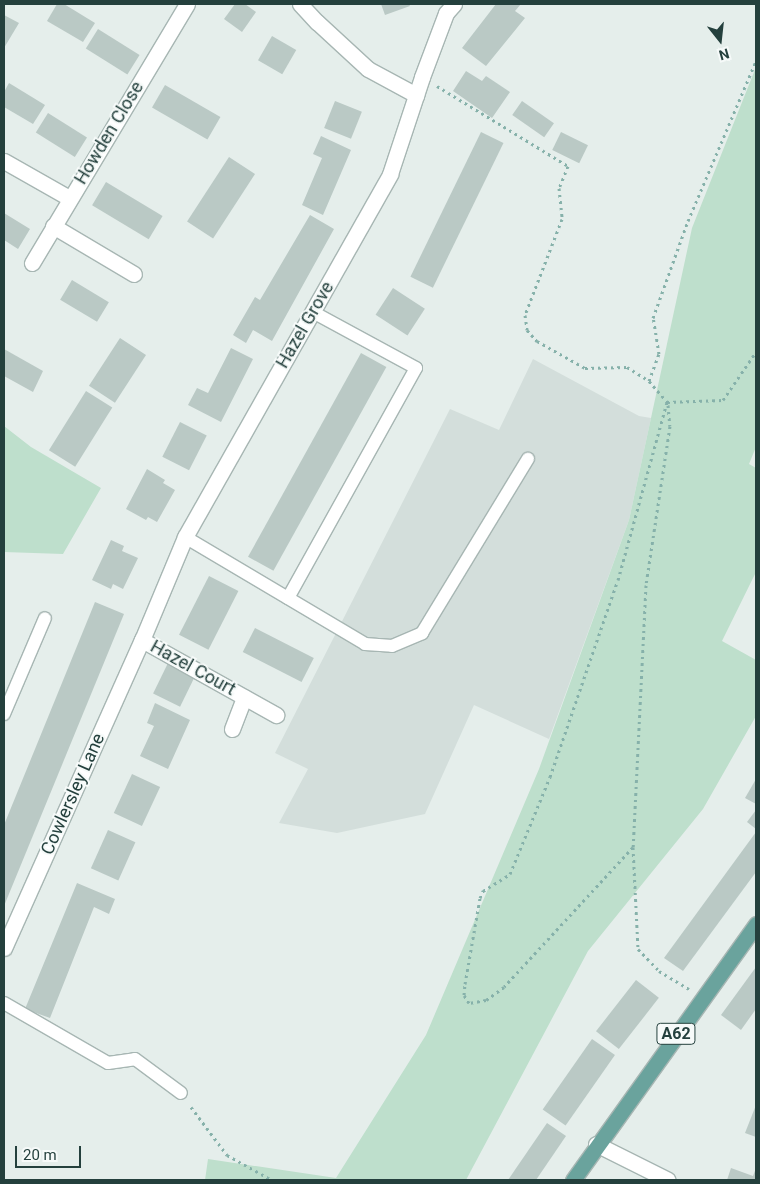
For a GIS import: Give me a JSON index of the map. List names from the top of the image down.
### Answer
{
  "streets": {
    "main road": ["A62"],
    "street": [
      "Howden Close",
      "Hazel Grove",
      "Hazel Court",
      "Cowlersley Lane"
    ]
  },
  "crossings": [
    ["Hazel Grove", "Hazel Court"],
    ["Hazel Grove", "Cowlersley Lane"],
    ["Hazel Court", "Cowlersley Lane"]
  ],
  "scale_bar": "20 m",
  "north": "bottom"
}
